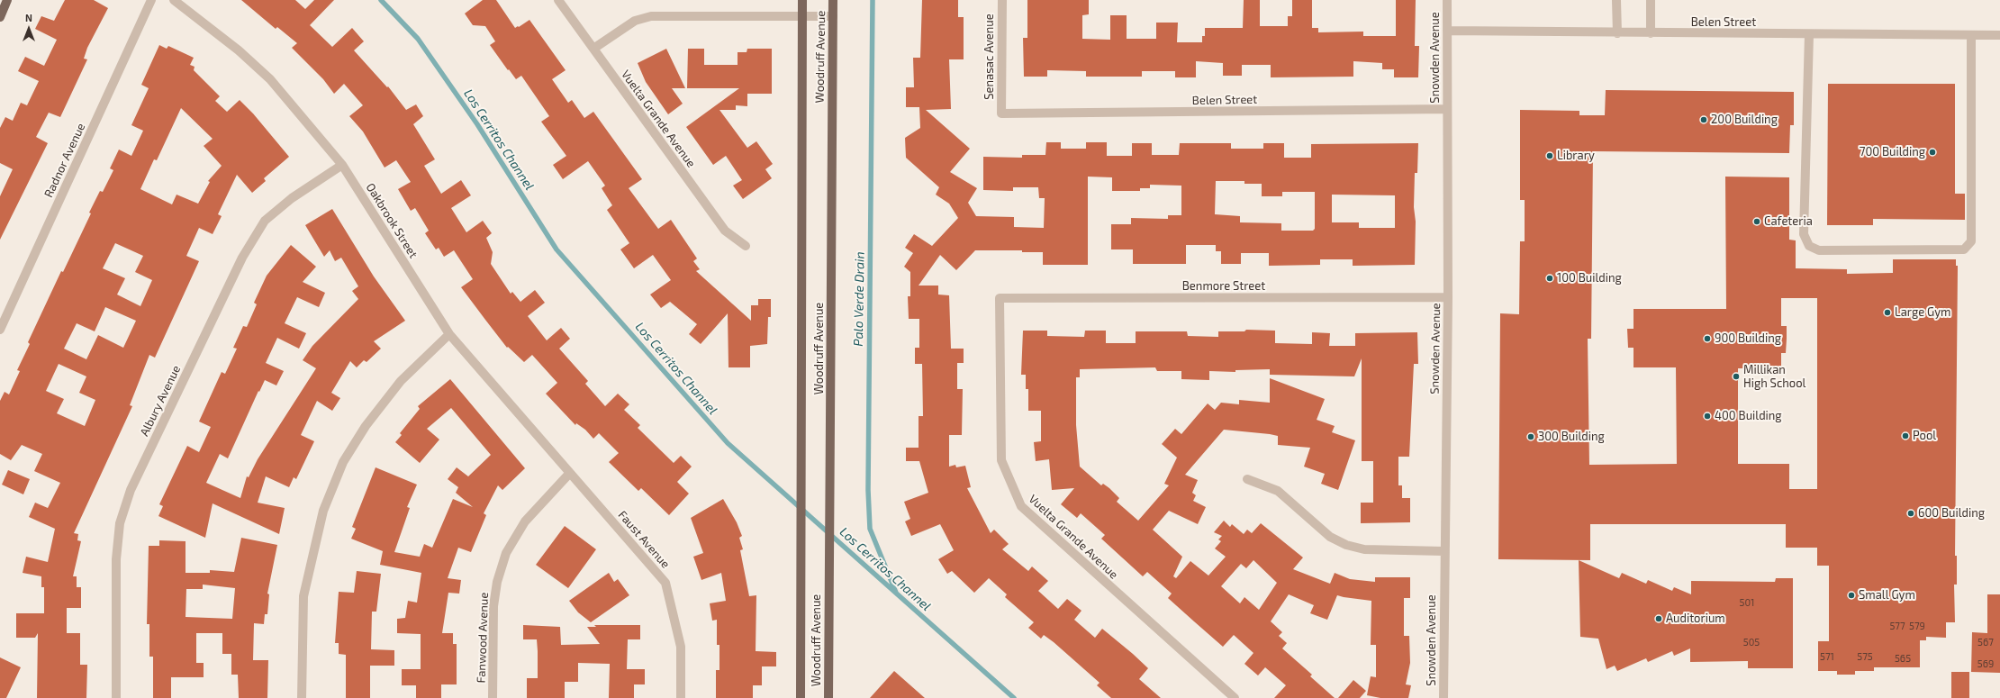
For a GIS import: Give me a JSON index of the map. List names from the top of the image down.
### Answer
{
  "streets": {
    "main road": ["Woodruff Avenue"],
    "street": [
      "Belen Street",
      "Senasac Avenue",
      "Snowden Avenue",
      "Vuelta Grande Avenue",
      "Radnor Avenue",
      "Oakbrook Street",
      "Benmore Street",
      "Albury Avenue",
      "Faust Avenue",
      "Fanwood Avenue"
    ]
  },
  "crossings": [
    ["Belen Street", "Senasac Avenue"],
    ["Belen Street", "Snowden Avenue"],
    ["Snowden Avenue", "Benmore Street"],
    ["Vuelta Grande Avenue", "Benmore Street"],
    ["Oakbrook Street", "Albury Avenue"],
    ["Oakbrook Street", "Faust Avenue"],
    ["Oakbrook Street", "Fanwood Avenue"],
    ["Faust Avenue", "Fanwood Avenue"]
  ],
  "water": ["Los Cerritos Channel", "Palo Verde Drain"],
  "places": [
    "200 Building",
    "700 Building",
    "Library",
    "Cafeteria",
    "100 Building",
    "Large Gym",
    "900 Building",
    "Millikan High School",
    "400 Building",
    "Pool",
    "300 Building",
    "600 Building",
    "Small Gym",
    "Auditorium"
  ],
  "house_numbers": [
    "501",
    "577",
    "579",
    "505",
    "567",
    "571",
    "575",
    "565",
    "569"
  ],
  "north": "top"
}
